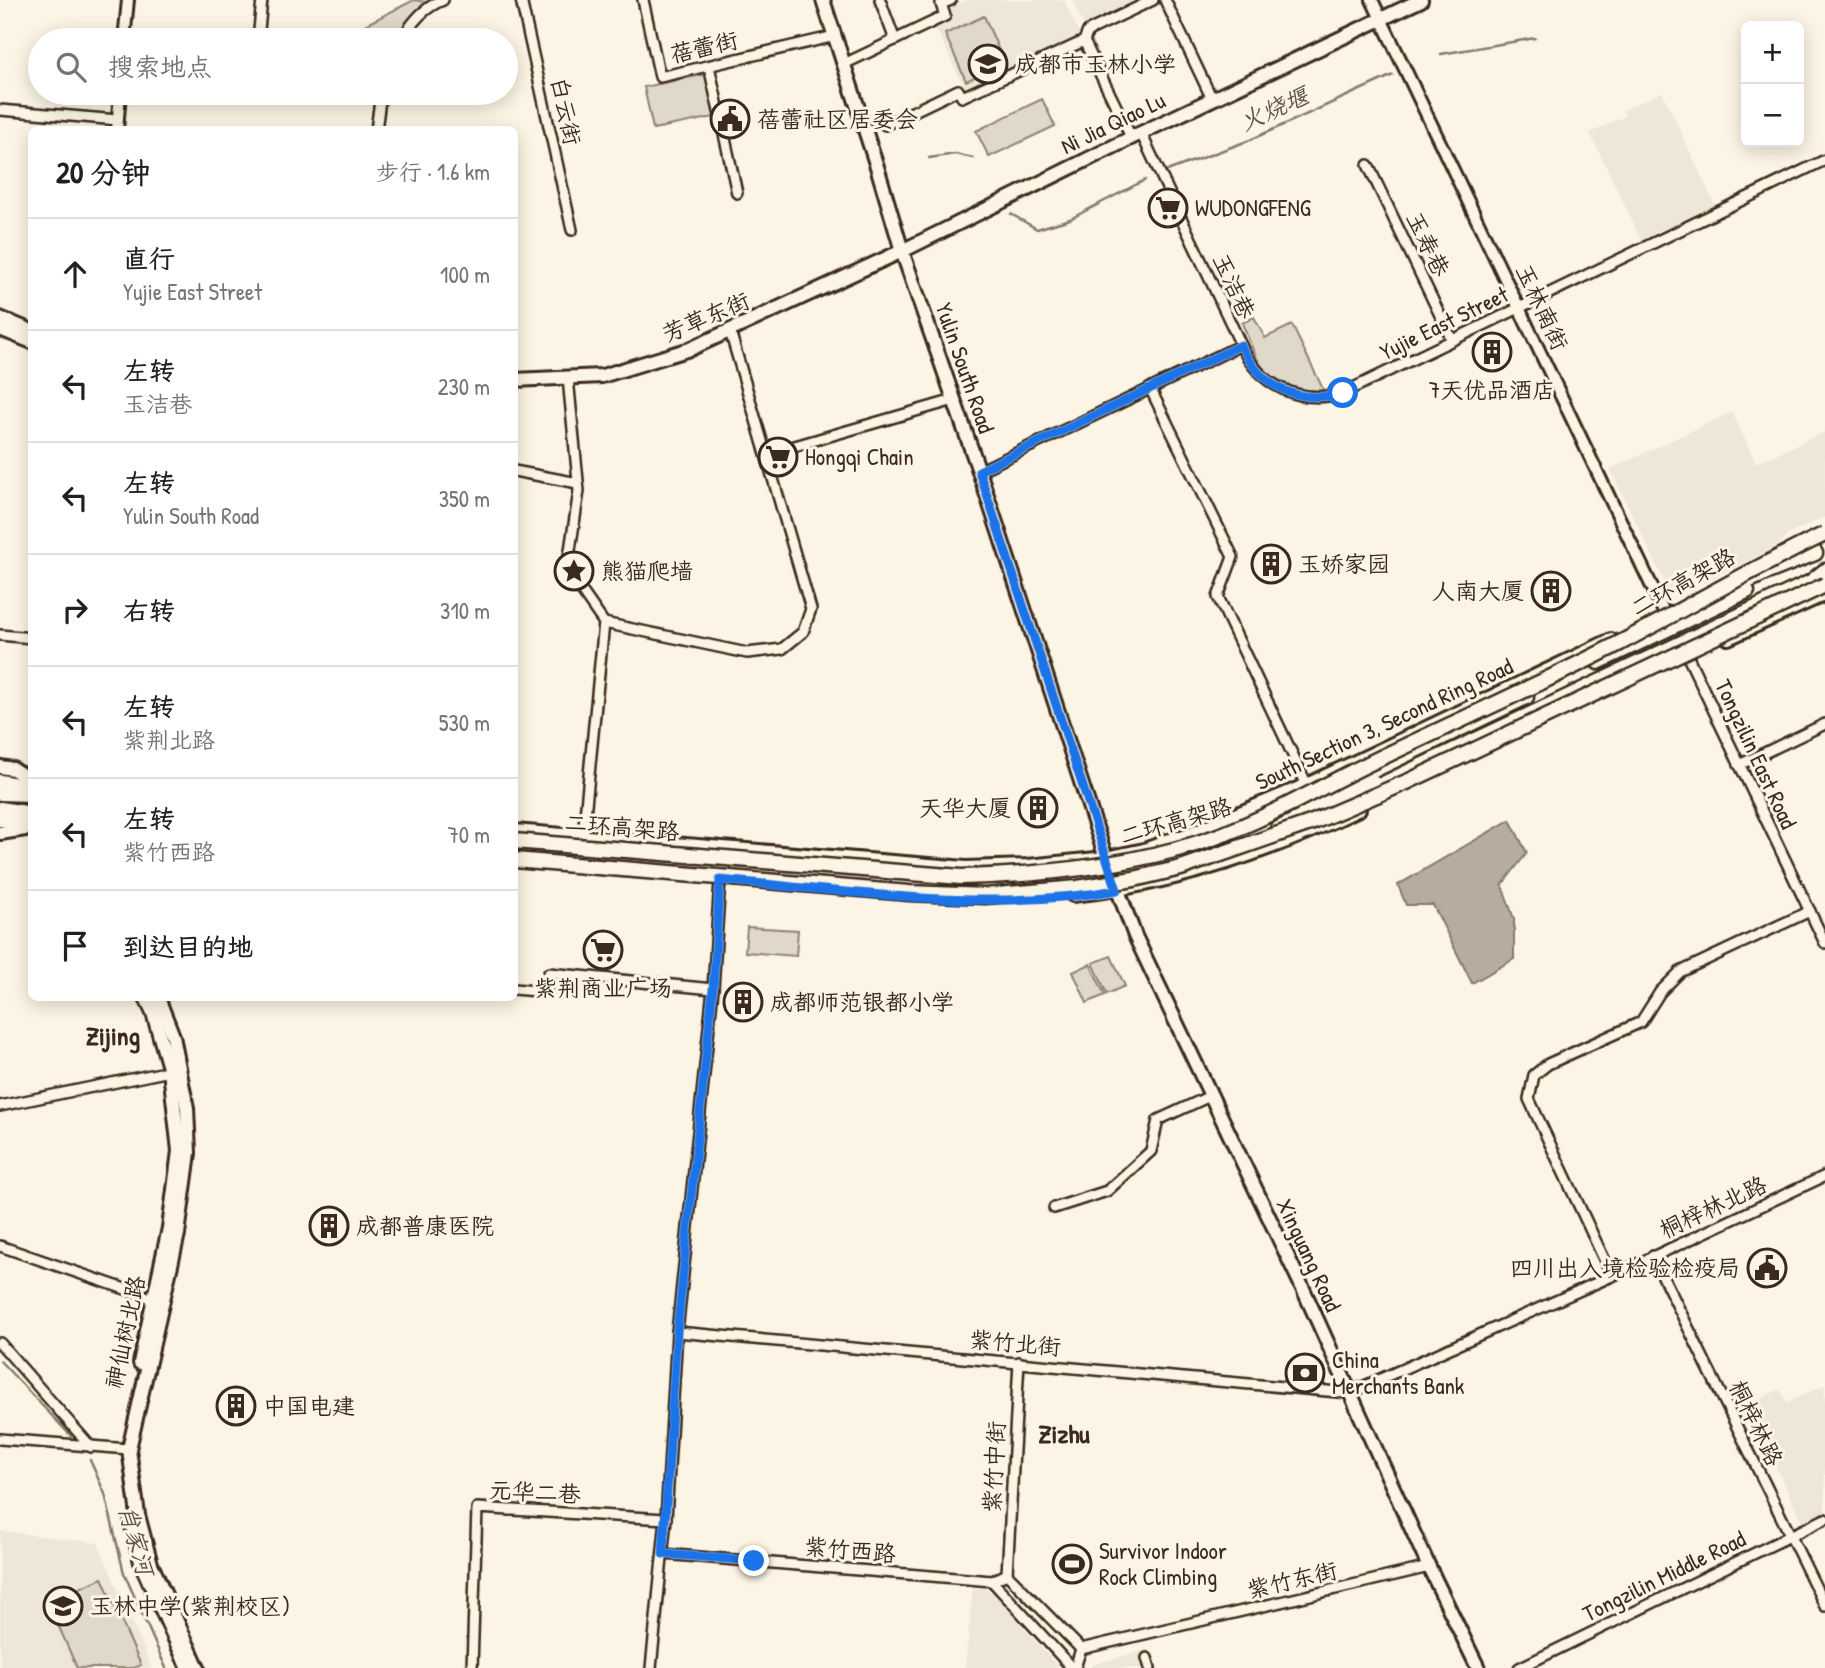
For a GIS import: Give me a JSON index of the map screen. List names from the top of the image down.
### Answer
{
  "streets": {
    "highway": ["二环高架路"],
    "main road": [
      "Ni Jia Qiao Lu",
      "芳草东街",
      "Yulin South Road",
      "South Section 3, Second Ring Road",
      "Xinguang Road",
      "神仙树北路"
    ],
    "street": [
      "蓓蕾街",
      "白云街",
      "玉寿巷",
      "玉洁巷",
      "玉林南街",
      "Yujie East Street",
      "Tongzilin East Road",
      "桐梓林北路",
      "紫竹北街",
      "桐梓林路",
      "紫竹中街",
      "元华二巷",
      "紫竹西路",
      "Tongzilin Middle Road",
      "紫竹东街"
    ]
  },
  "crossings": [
    ["蓓蕾街", "Yulin South Road"],
    ["Ni Jia Qiao Lu", "玉洁巷"],
    ["Ni Jia Qiao Lu", "玉林南街"],
    ["Ni Jia Qiao Lu", "芳草东街"],
    ["Ni Jia Qiao Lu", "Yulin South Road"],
    ["玉寿巷", "Yujie East Street"],
    ["玉洁巷", "Yujie East Street"],
    ["玉洁巷", "Yulin South Road"],
    ["玉林南街", "Yujie East Street"],
    ["玉林南街", "South Section 3, Second Ring Road"],
    ["芳草东街", "Yulin South Road"],
    ["Yulin South Road", "South Section 3, Second Ring Road"],
    ["Yulin South Road", "Xinguang Road"],
    ["South Section 3, Second Ring Road", "Xinguang Road"],
    ["桐梓林北路", "Xinguang Road"],
    ["桐梓林北路", "紫竹北街"],
    ["桐梓林北路", "桐梓林路"],
    ["Xinguang Road", "紫竹北街"],
    ["Xinguang Road", "紫竹东街"],
    ["紫竹北街", "紫竹中街"],
    ["桐梓林路", "Tongzilin Middle Road"]
  ],
  "districts": ["Zijing", "Zizhu"],
  "water": ["火烧堰", "肖家河"],
  "places": {
    "school or university": ["成都市玉林小学", "玉林中学(紫荆校区)"],
    "public building": ["蓓蕾社区居委会", "四川出入境检验检疫局"],
    "supermarket": ["WUDONGFENG", "Hongqi Chain", "紫荆商业广场"],
    "building": [
      "7天优品酒店",
      "玉娇家园",
      "人南大厦",
      "天华大厦",
      "成都师范银都小学",
      "成都普康医院",
      "中国电建"
    ],
    "place": ["熊猫爬墙"],
    "bank": ["China Merchants Bank"],
    "sports": ["Survivor Indoor Rock Climbing"]
  },
  "page": {
    "map_buttons": ["+", "−"],
    "search": "搜索地点",
    "heading": ["20 分钟", "步行 · 1.6 km"],
    "list": [
      ["直行", "Yujie East Street", "100 m"],
      ["左转", "玉洁巷", "230 m"],
      ["左转", "Yulin South Road", "350 m"],
      ["右转", "310 m"],
      ["左转", "紫荆北路", "530 m"],
      ["左转", "紫竹西路", "70 m"],
      "到达目的地"
    ]
  }
}
